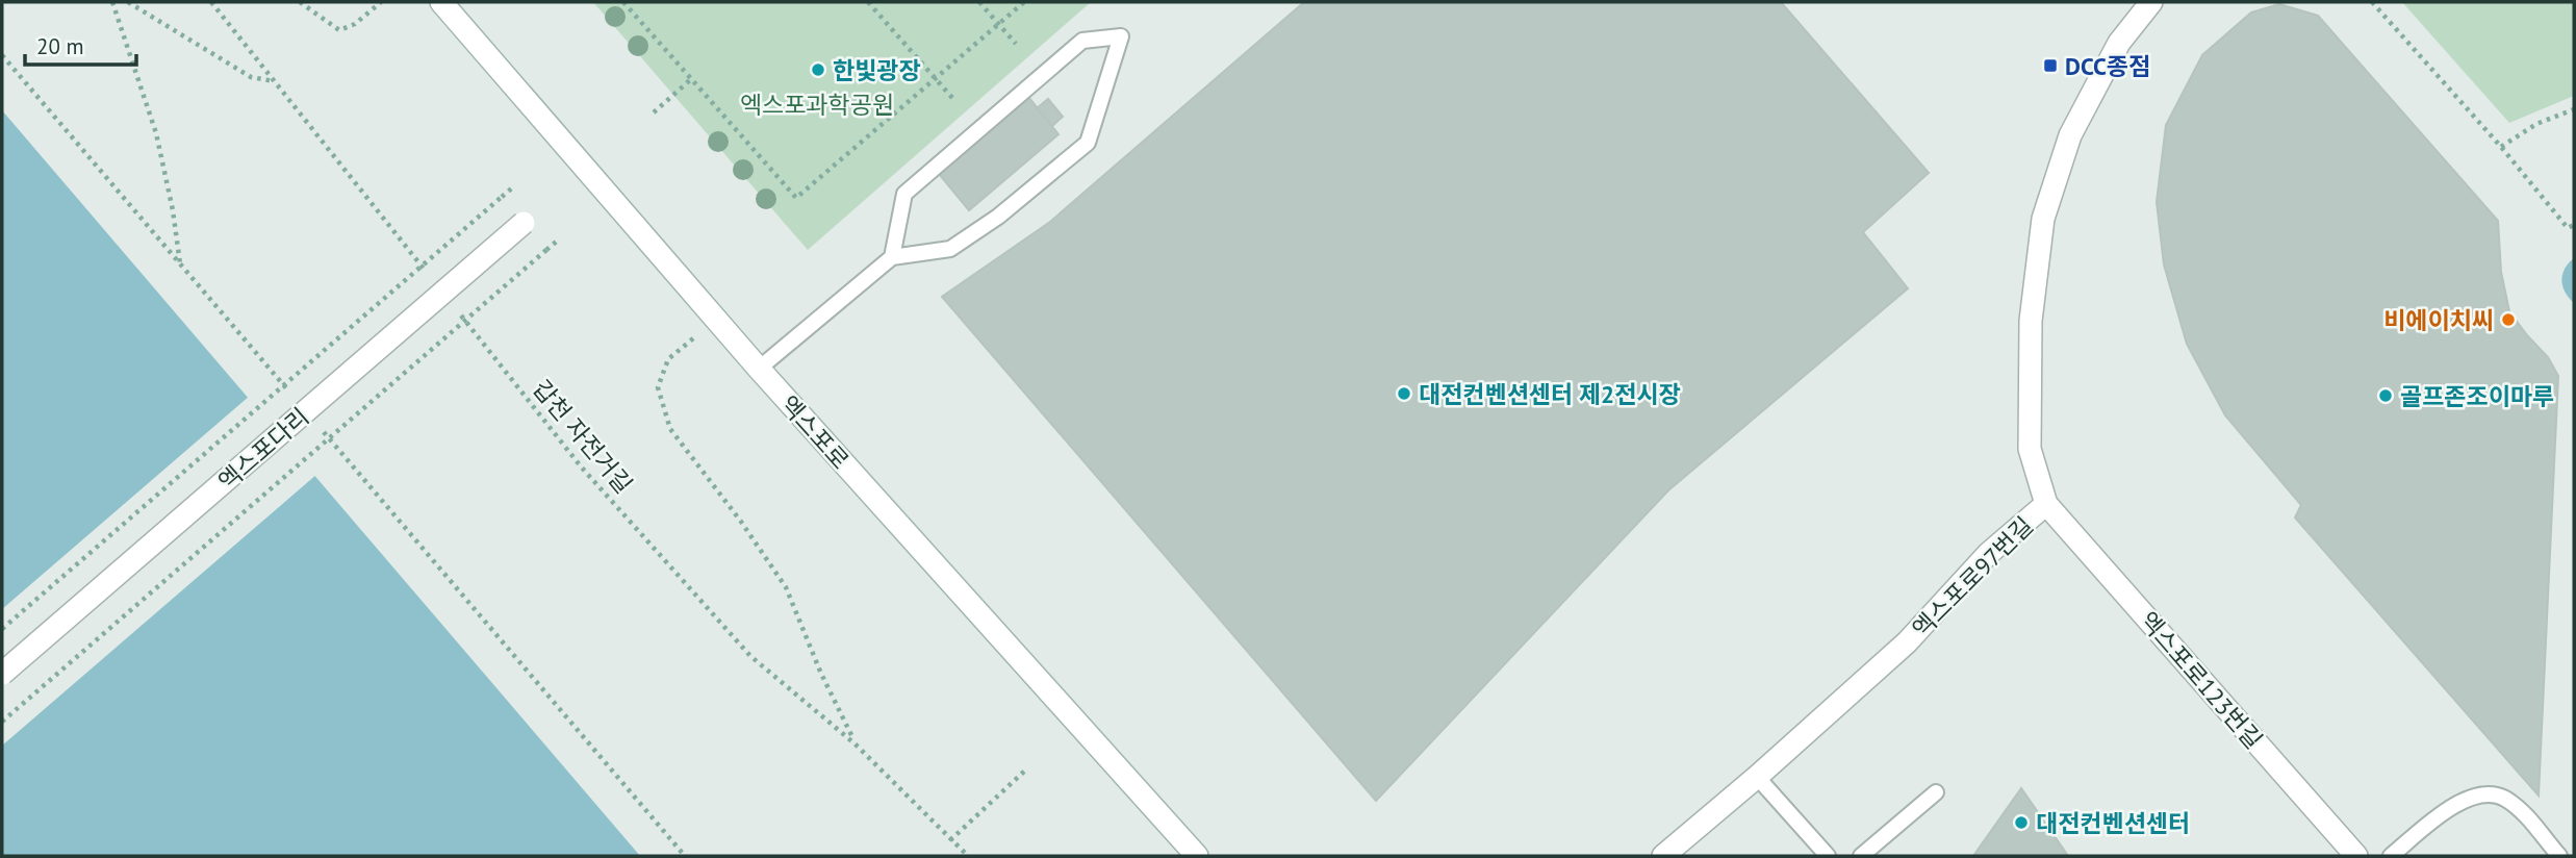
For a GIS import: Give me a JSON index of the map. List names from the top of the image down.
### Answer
{
  "streets": {
    "street": [
      "엑스포로",
      "엑스포다리",
      "엑스포로97번길",
      "엑스포로123번길"
    ],
    "path": ["갑천 자전거길"]
  },
  "crossings": [
    ["엑스포로97번길", "엑스포로123번길"]
  ],
  "parks": ["엑스포과학공원"],
  "places": {
    "transit": ["DCC종점"],
    "other": [
      "한빛광장",
      "비에이치씨",
      "대전컨벤션센터 제2전시장",
      "골프존조이마루",
      "대전컨벤션센터"
    ]
  },
  "scale_bar": "20 m"
}
